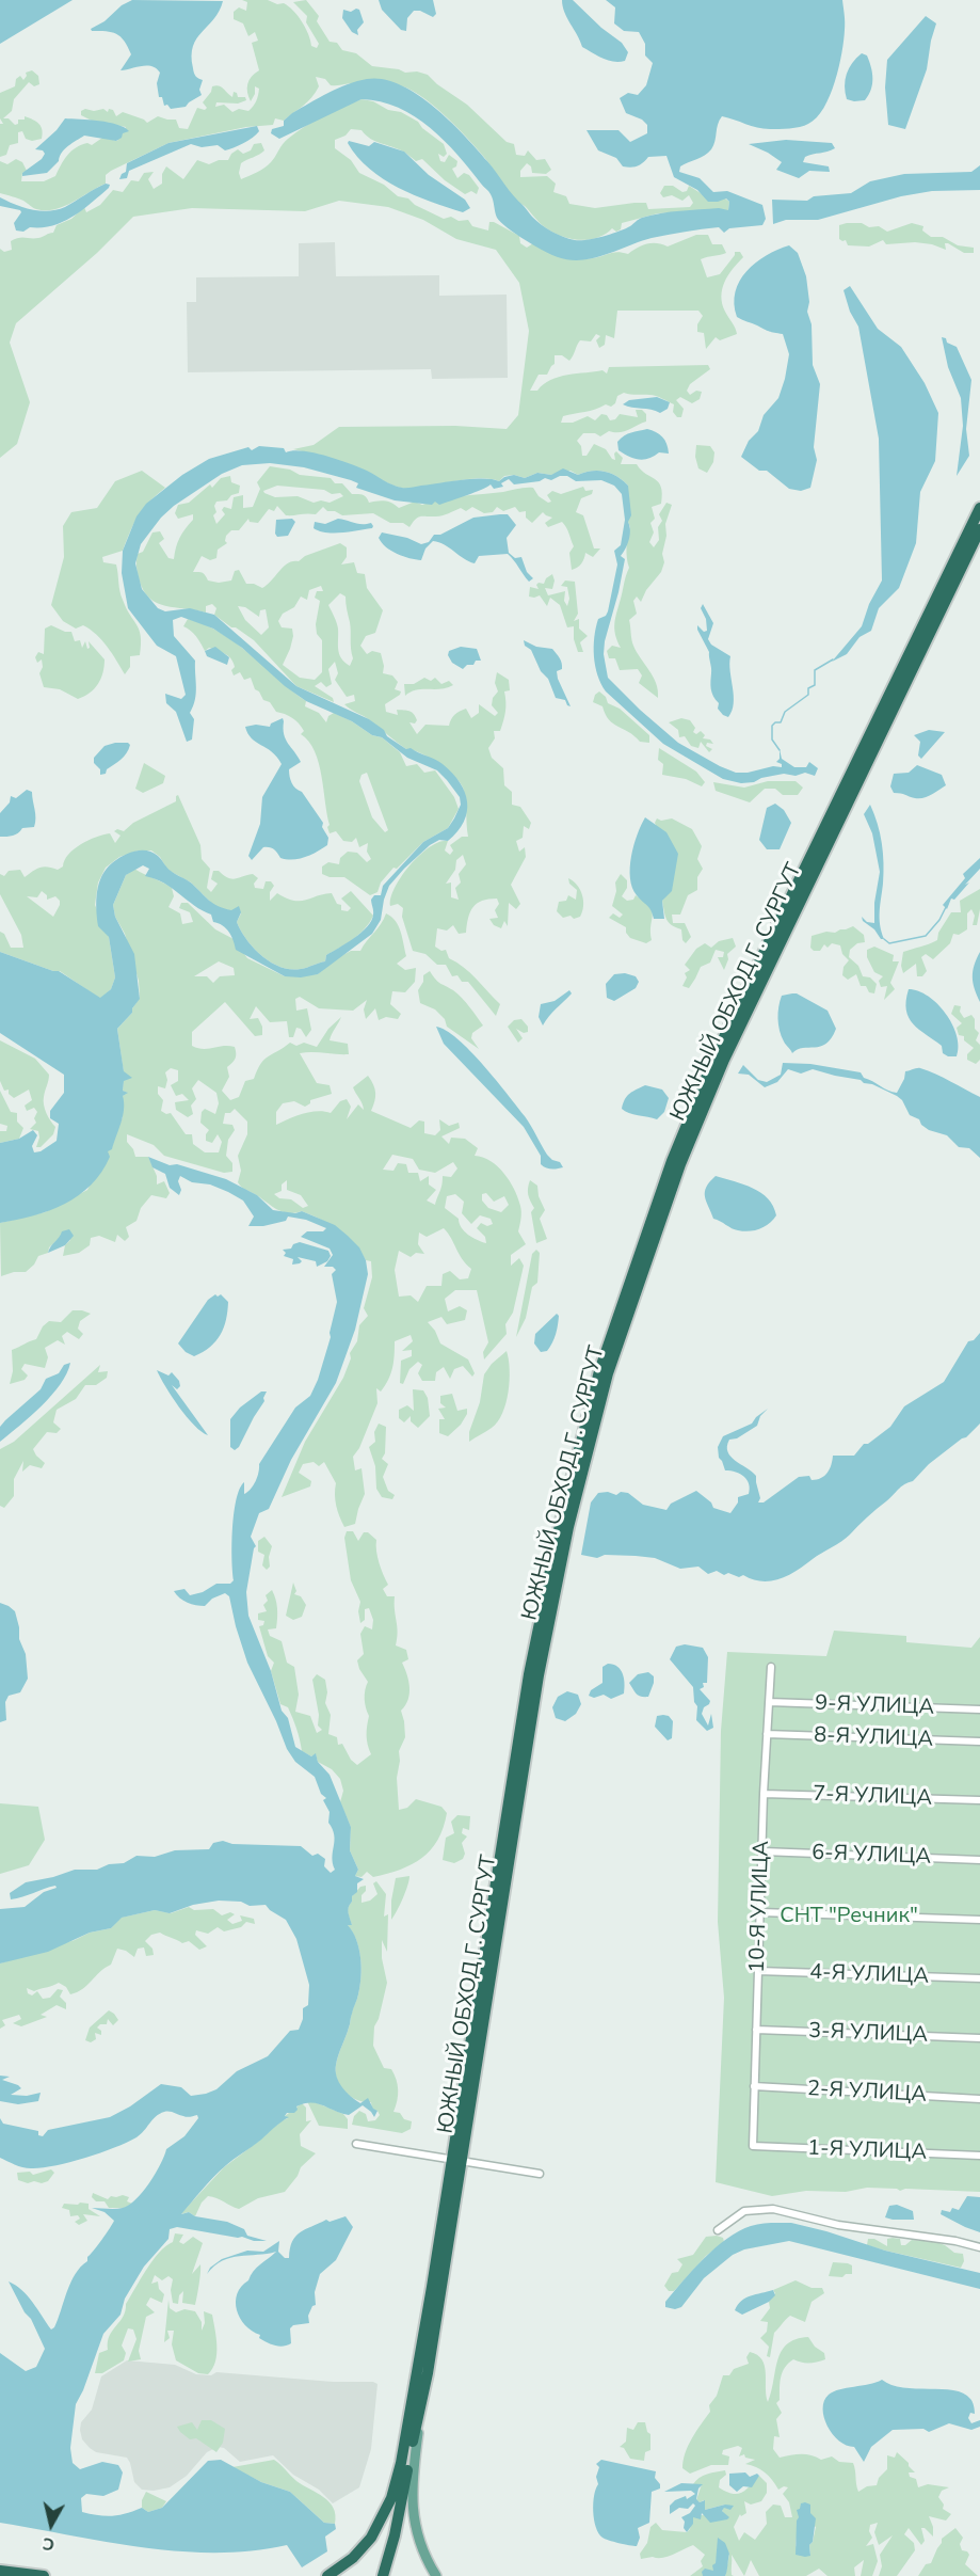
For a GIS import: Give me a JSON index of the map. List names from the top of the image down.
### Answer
{
  "streets": {
    "highway": ["ЮЖНЫЙ ОБХОД Г. СУРГУТ"],
    "street": [
      "9-Я УЛИЦА",
      "8-Я УЛИЦА",
      "7-Я УЛИЦА",
      "6-Я УЛИЦА",
      "10-Я УЛИЦА",
      "4-Я УЛИЦА",
      "3-Я УЛИЦА",
      "2-Я УЛИЦА",
      "1-Я УЛИЦА"
    ]
  },
  "crossings": [
    ["9-Я УЛИЦА", "10-Я УЛИЦА"],
    ["8-Я УЛИЦА", "10-Я УЛИЦА"],
    ["7-Я УЛИЦА", "10-Я УЛИЦА"],
    ["6-Я УЛИЦА", "10-Я УЛИЦА"],
    ["10-Я УЛИЦА", "4-Я УЛИЦА"],
    ["10-Я УЛИЦА", "3-Я УЛИЦА"],
    ["10-Я УЛИЦА", "2-Я УЛИЦА"],
    ["10-Я УЛИЦА", "1-Я УЛИЦА"]
  ],
  "parks": ["СНТ \"Речник\""],
  "north": "bottom"
}
